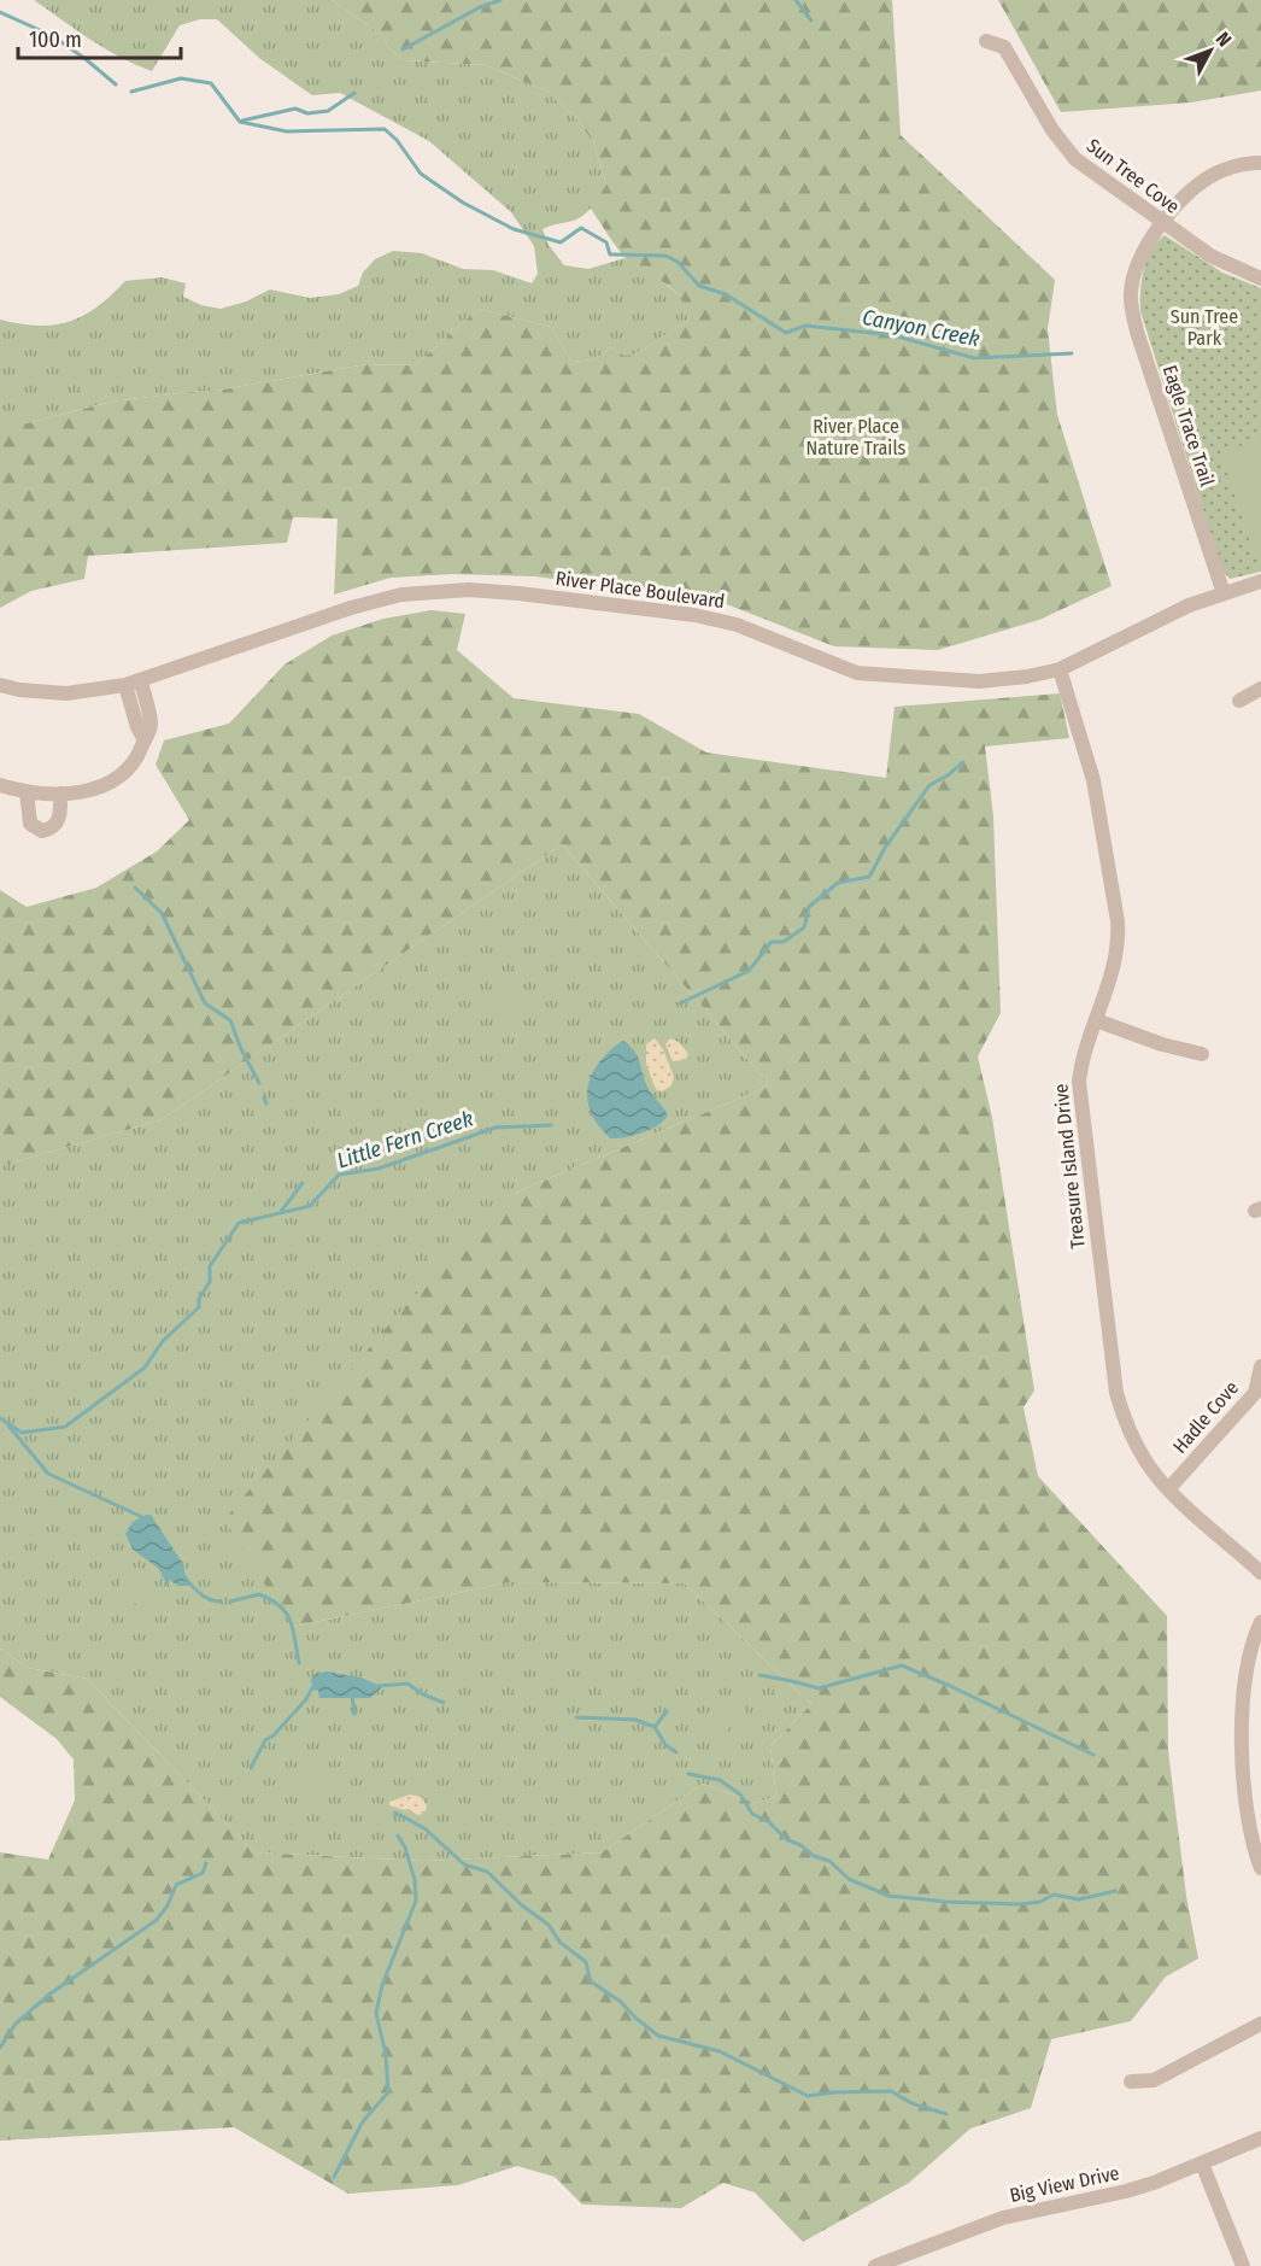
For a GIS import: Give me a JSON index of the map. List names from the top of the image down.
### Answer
{
  "streets": {
    "street": [
      "Sun Tree Cove",
      "Eagle Trace Trail",
      "River Place Boulevard",
      "Treasure Island Drive",
      "Hadle Cove",
      "Big View Drive"
    ]
  },
  "crossings": [
    ["Sun Tree Cove", "Eagle Trace Trail"],
    ["Eagle Trace Trail", "River Place Boulevard"],
    ["River Place Boulevard", "Treasure Island Drive"],
    ["Treasure Island Drive", "Hadle Cove"]
  ],
  "water": ["Canyon Creek", "Little Fern Creek"],
  "parks": ["Sun Tree Park", "River Place Nature Trails"],
  "scale_bar": "100 m",
  "north": "top right"
}
